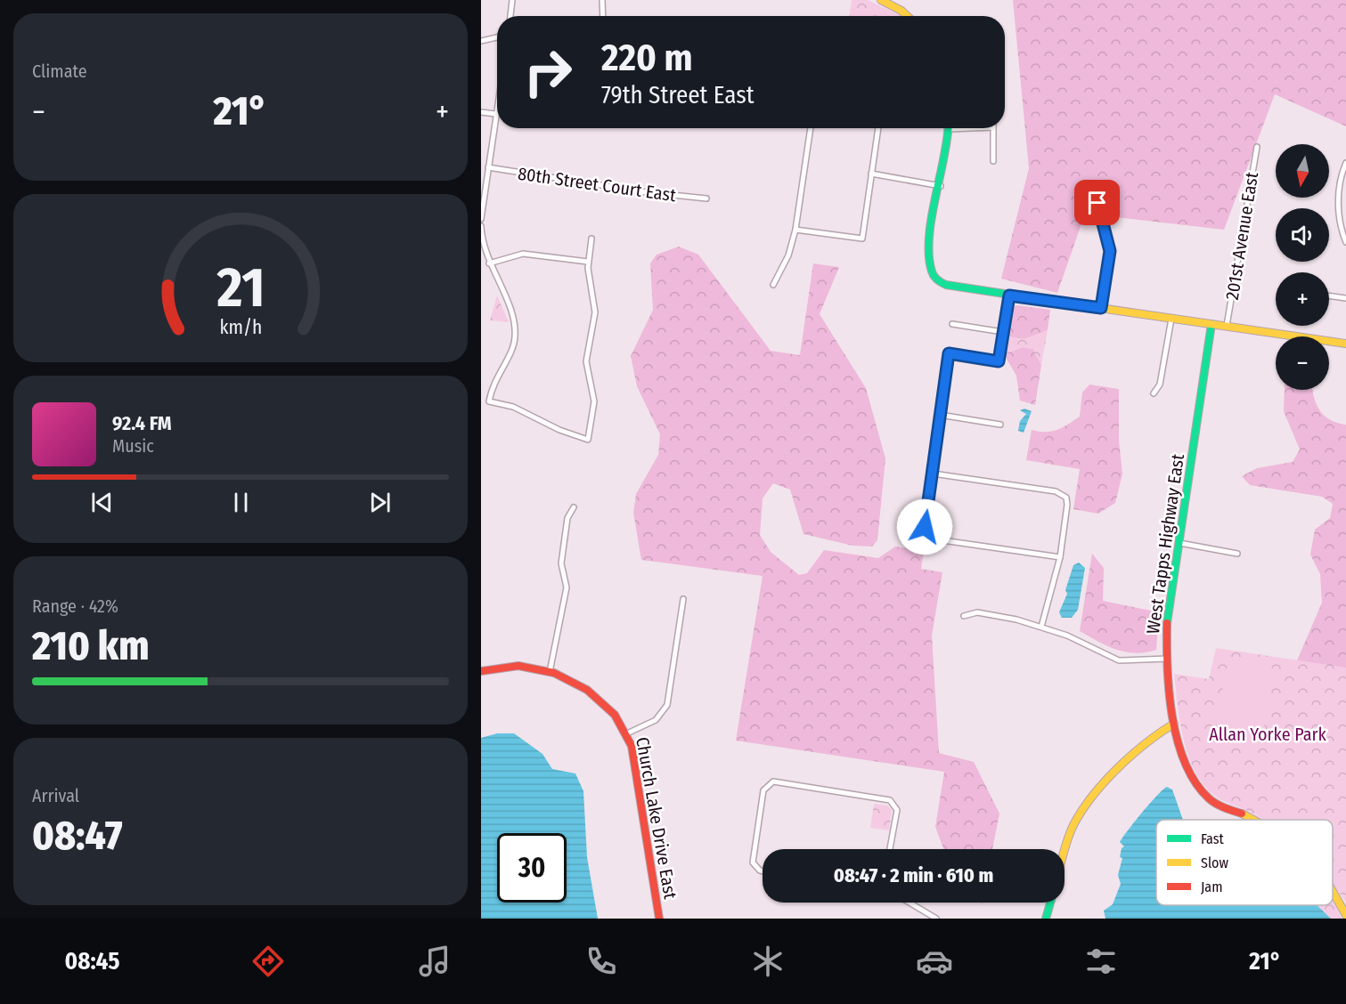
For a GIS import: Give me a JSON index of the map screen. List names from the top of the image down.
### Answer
{
  "streets": {
    "street": [
      "80th Street Court East",
      "201st Avenue East",
      "West Tapps Highway East",
      "Church Lake Drive East"
    ]
  },
  "parks": ["Allan Yorke Park"],
  "legend": ["Fast", "Slow", "Jam"],
  "north": "bottom",
  "page": {
    "tile": [
      "Climate",
      ["Range · 42%", "210 km"],
      ["Arrival", "08:47"]
    ],
    "turn": ["220 m", "79th Street East"],
    "heat": ["−", "21°", "+"],
    "map_buttons": ["+", "−"],
    "song": ["92.4 FM", "Music"],
    "limit": "30",
    "trip": "08:47 · 2 min · 610 m",
    "tabs": ["08:45", "21°"],
    "gauge": ["21", "km/h"]
  }
}
